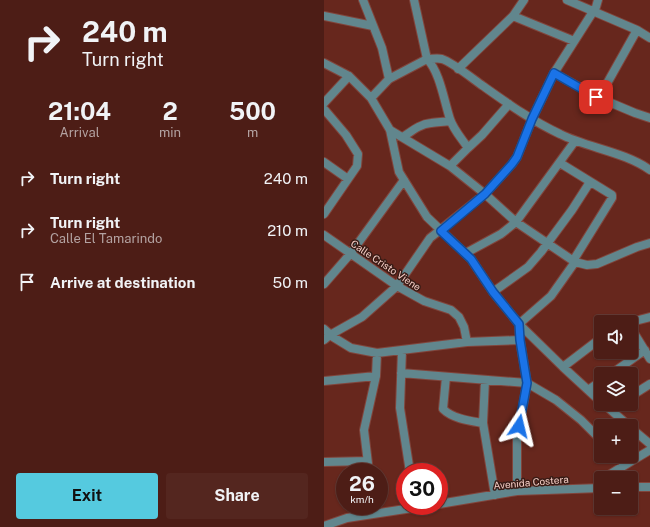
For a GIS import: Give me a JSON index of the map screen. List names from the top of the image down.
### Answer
{
  "streets": {
    "street": ["Calle Cristo Viene", "Avenida Costera"]
  },
  "page": {
    "turn": ["240 m", "Turn right"],
    "eta": [
      "21:04",
      "Arrival",
      "2",
      "min",
      "500",
      "m"
    ],
    "list": [
      {
        "name": "Turn right",
        "value": "240 m"
      },
      {
        "name": "Turn right",
        "note": "Calle El Tamarindo",
        "value": "210 m"
      },
      {
        "name": "Arrive at destination",
        "value": "50 m"
      }
    ],
    "map_buttons": ["+", "−"],
    "speed": "26 km/h",
    "limit": "30",
    "buttons": ["Exit", "Share"]
  }
}
